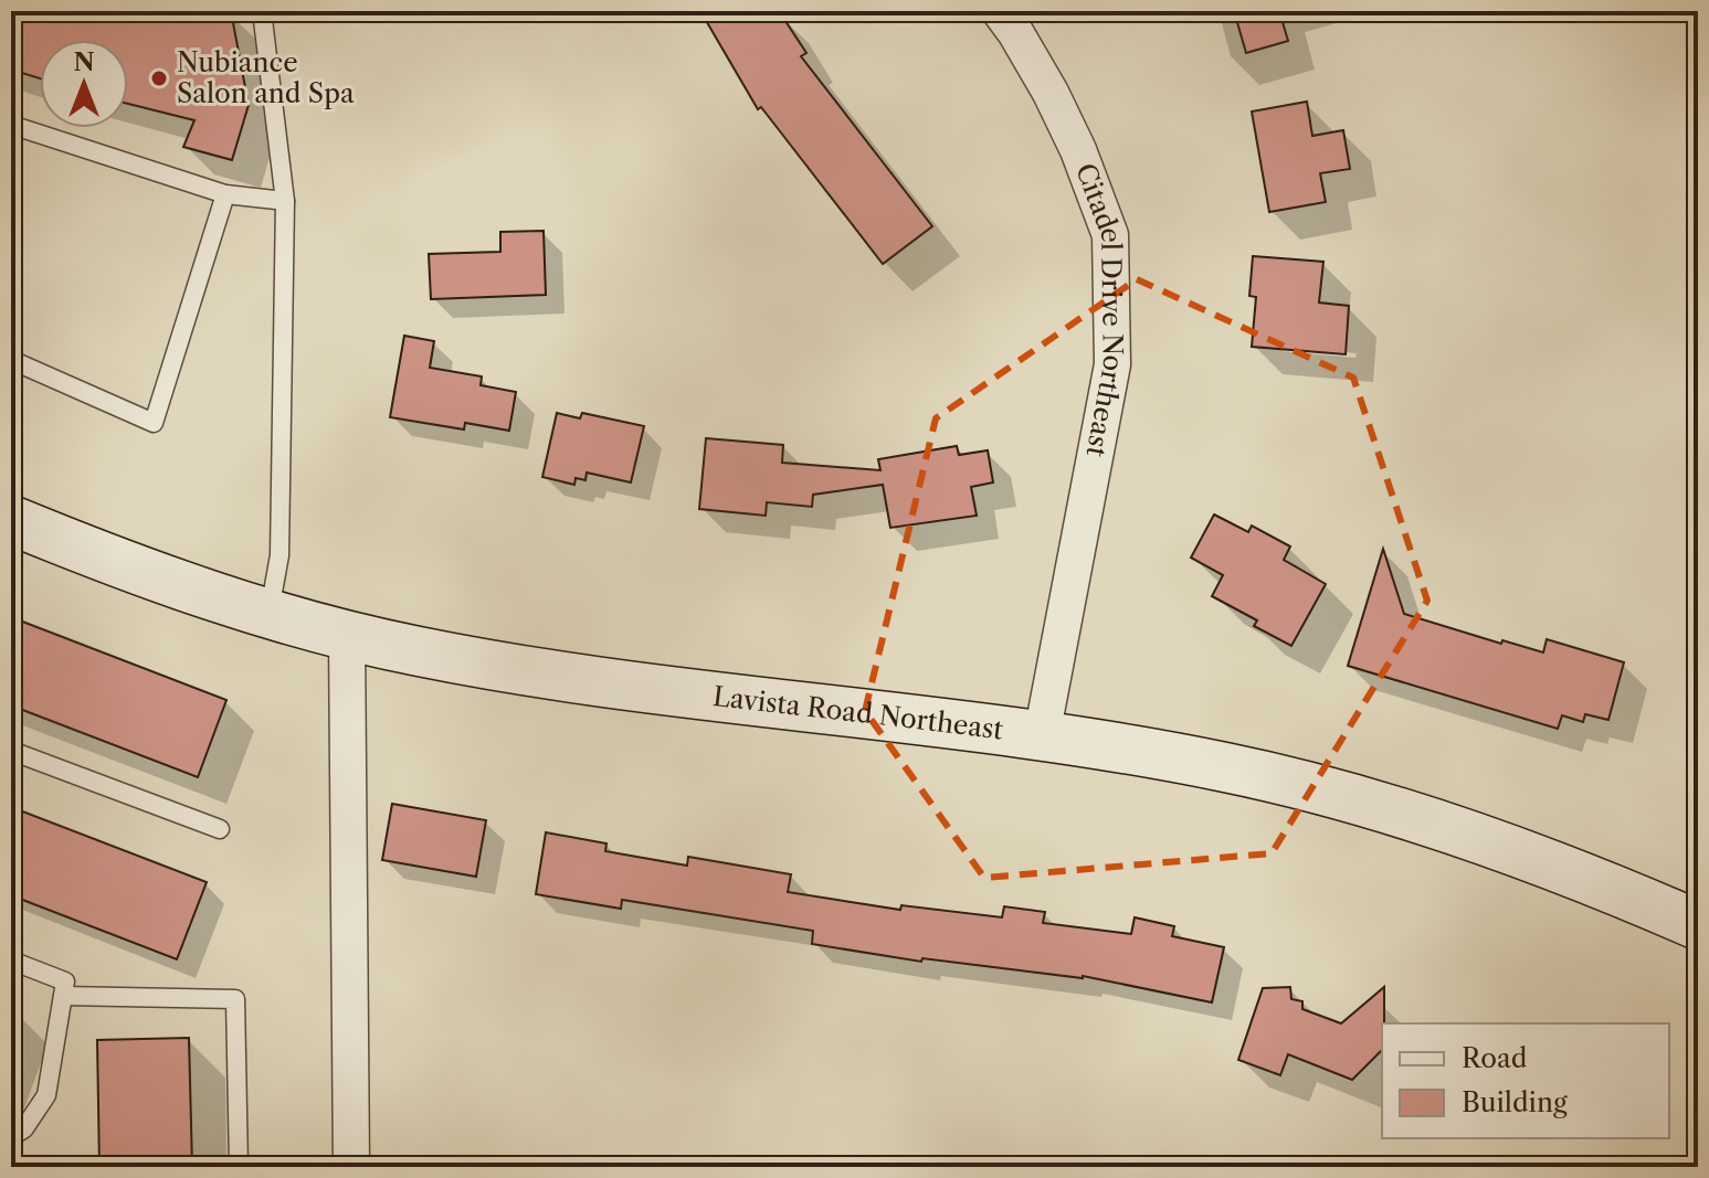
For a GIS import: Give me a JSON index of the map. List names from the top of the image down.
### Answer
{
  "streets": {
    "main road": ["Lavista Road Northeast"],
    "street": ["Citadel Drive Northeast"]
  },
  "crossings": [
    ["Citadel Drive Northeast", "Lavista Road Northeast"]
  ],
  "places": ["Nubiance Salon and Spa"],
  "legend": ["Road", "Building"],
  "north": "top"
}
